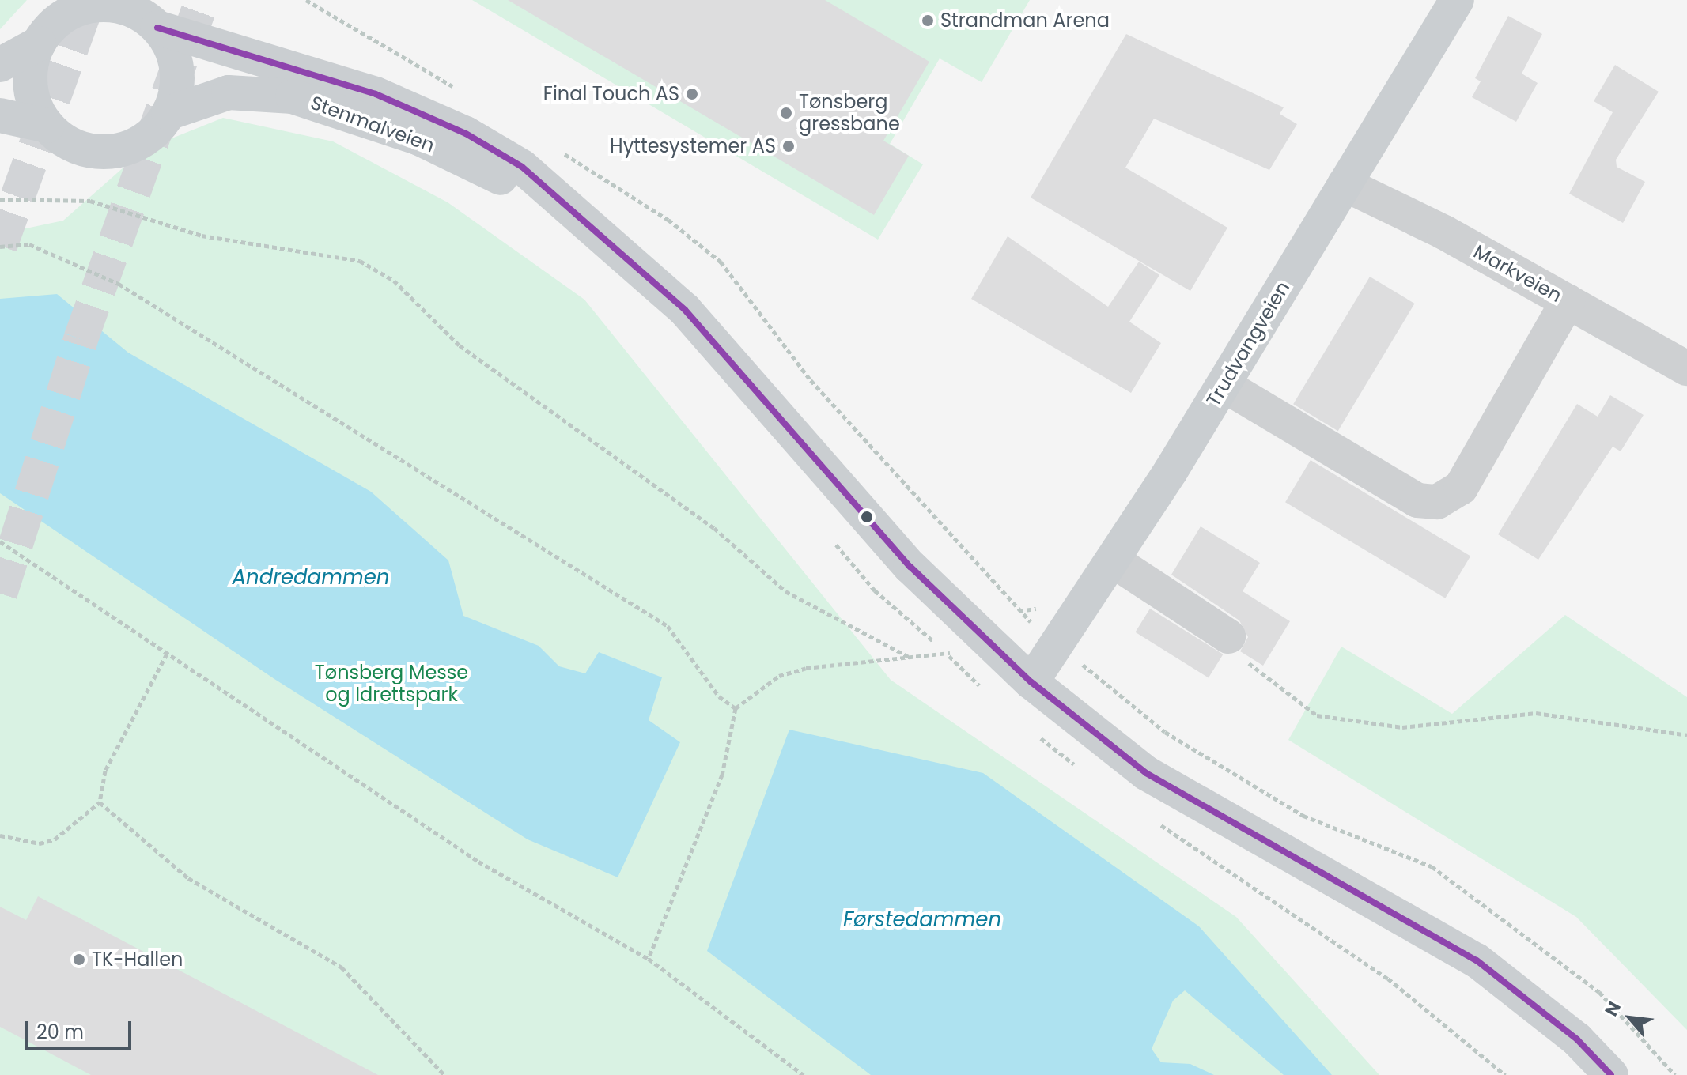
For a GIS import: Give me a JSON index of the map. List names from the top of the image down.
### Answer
{
  "streets": {
    "main road": ["Stenmalveien", "Trudvangveien"],
    "street": ["Markveien"]
  },
  "crossings": [
    ["Stenmalveien", "Trudvangveien"],
    ["Markveien", "Trudvangveien"]
  ],
  "water": ["Andredammen", "Førstedammen"],
  "parks": ["Tønsberg Messe og Idrettspark"],
  "places": [
    "Strandman Arena",
    "Final Touch AS",
    "Tønsberg gressbane",
    "Hyttesystemer AS",
    "TK-Hallen"
  ],
  "scale_bar": "20 m",
  "north": "top left"
}
